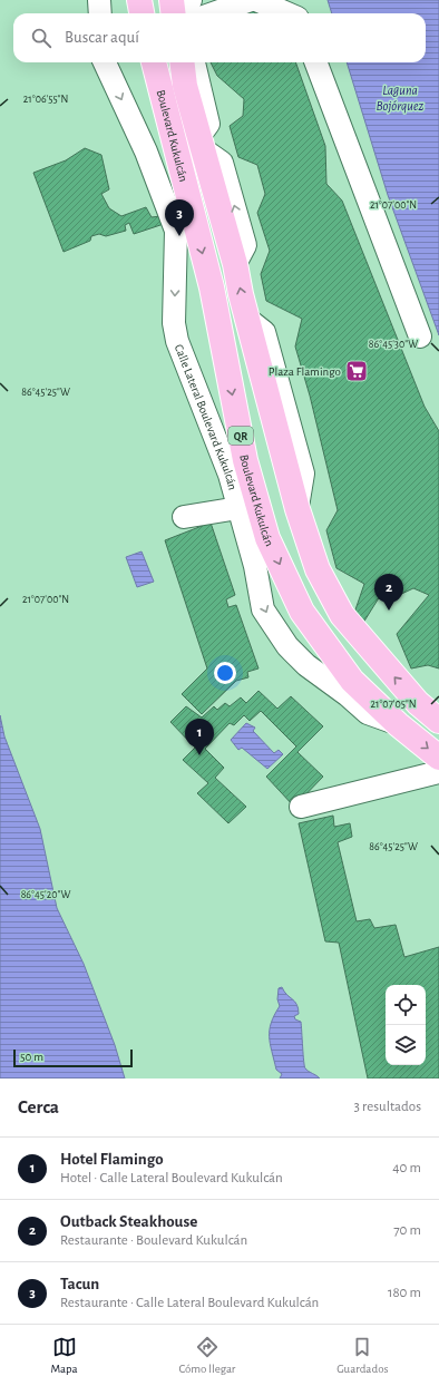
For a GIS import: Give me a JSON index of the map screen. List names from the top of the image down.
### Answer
{
  "streets": {
    "main road": ["Boulevard Kukulcán", "QR"],
    "street": ["Calle Lateral Boulevard Kukulcán"]
  },
  "crossings": [
    ["Boulevard Kukulcán", "Calle Lateral Boulevard Kukulcán"]
  ],
  "one_way": ["Calle Lateral Boulevard Kukulcán"],
  "water": ["Laguna Bojórquez"],
  "places": {
    "supermarket": ["Plaza Flamingo"]
  },
  "scale_bar": "50 m",
  "page": {
    "search": "Buscar aquí",
    "pins": ["3", "2", "1"],
    "scale": "50 m",
    "heading": ["Cerca", "3 resultados"],
    "list": [
      {
        "mark": "1",
        "name": "Hotel Flamingo",
        "note": "Hotel · Calle Lateral Boulevard Kukulcán",
        "value": "40 m"
      },
      {
        "mark": "2",
        "name": "Outback Steakhouse",
        "note": "Restaurante · Boulevard Kukulcán",
        "value": "70 m"
      },
      {
        "mark": "3",
        "name": "Tacun",
        "note": "Restaurante · Calle Lateral Boulevard Kukulcán",
        "value": "180 m"
      }
    ],
    "nav": ["Mapa", "Cómo llegar", "Guardados"]
  },
  "coordinates": [
    "21°06'55\"N",
    "21°07'00\"N",
    "86°45'30\"W",
    "86°45'25\"W",
    "21°07'05\"N",
    "86°45'20\"W"
  ]
}
